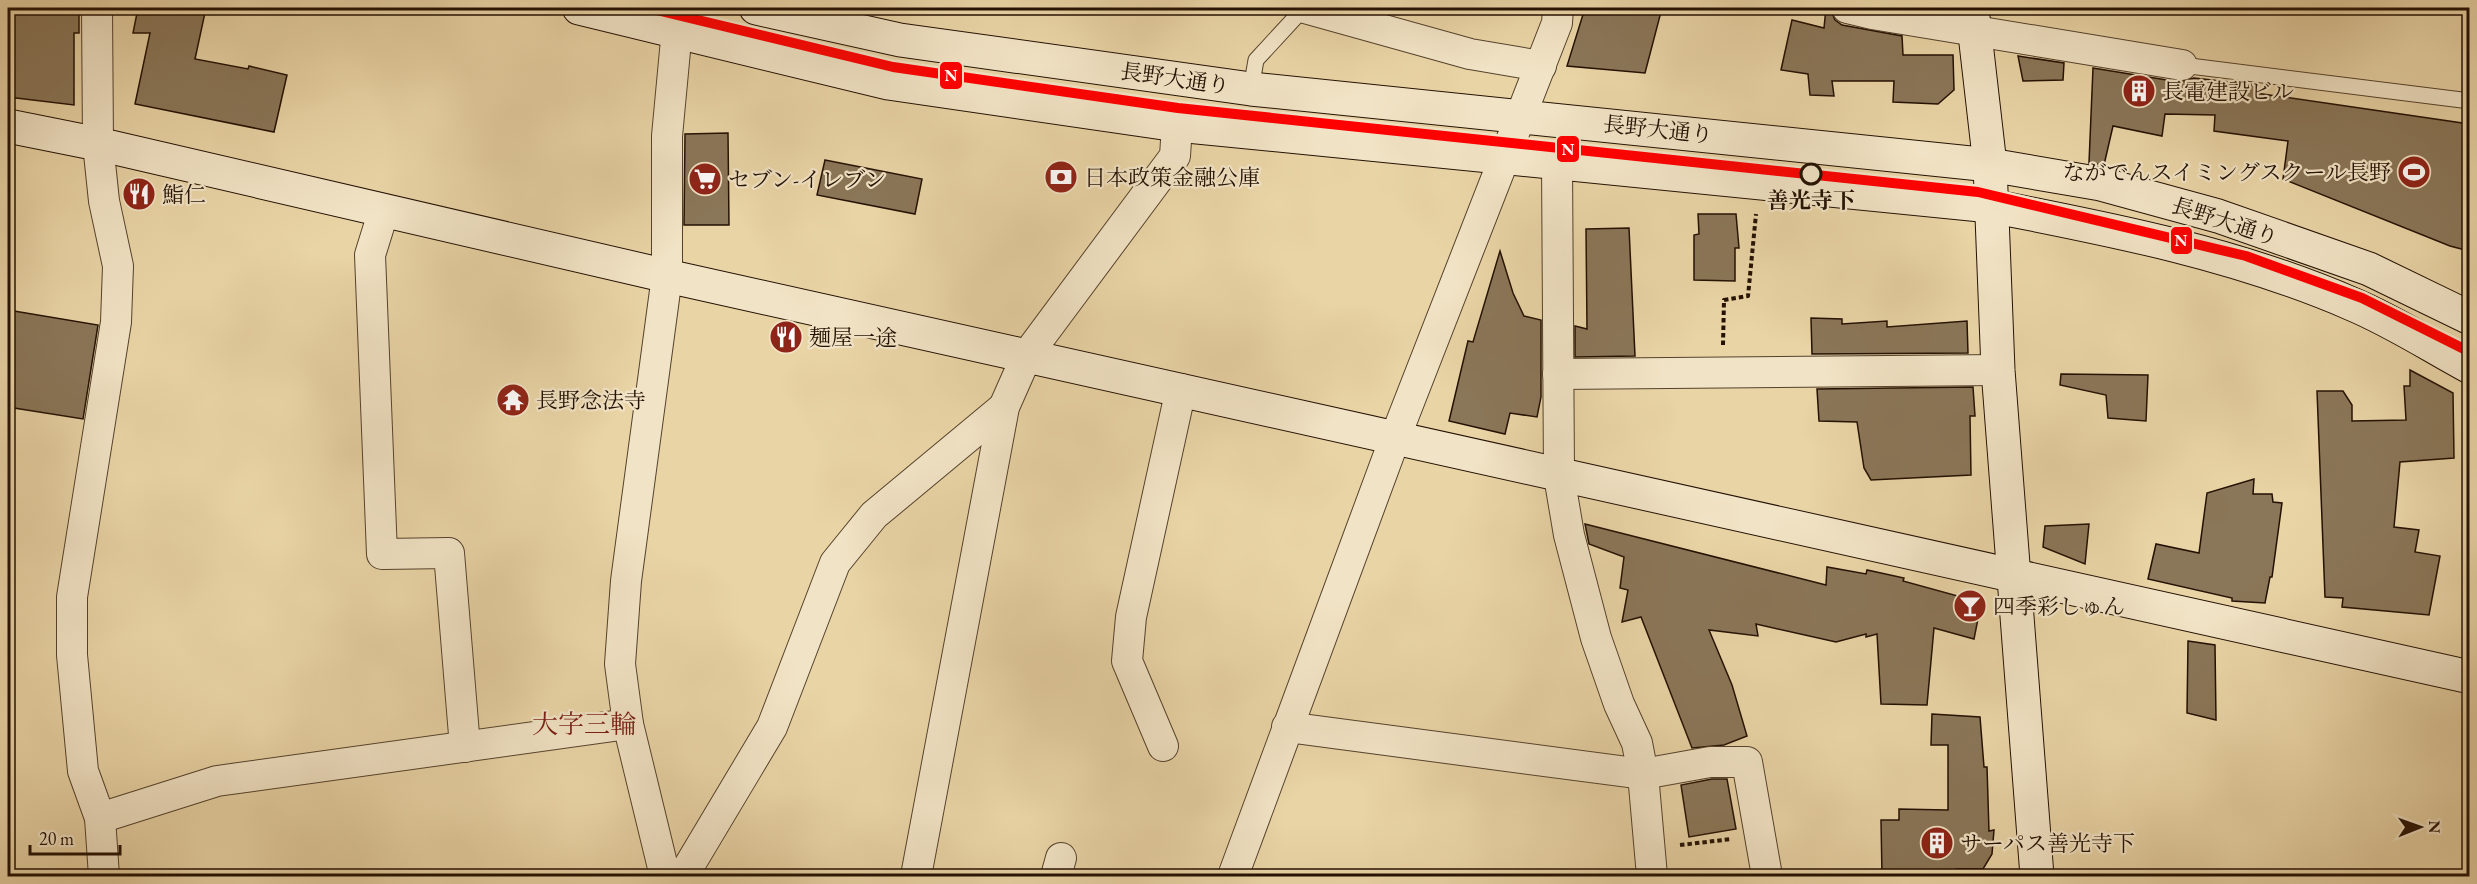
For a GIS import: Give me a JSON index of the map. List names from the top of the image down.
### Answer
{
  "streets": {
    "street": ["長野大通り"]
  },
  "districts": ["大字三輪"],
  "places": {
    "building": ["長電建設ビル", "サーパス善光寺下"],
    "sports": ["ながでんスイミングスクール長野"],
    "other": ["善光寺下"],
    "bank": ["日本政策金融公庫"],
    "supermarket": ["セブン-イレブン"],
    "restaurant": ["鮨仁", "麺屋一途"],
    "temple": ["長野念法寺"],
    "bar": ["四季彩しゅん"]
  },
  "lines": ["transit line N"],
  "scale_bar": "20 m",
  "north": "right"
}
